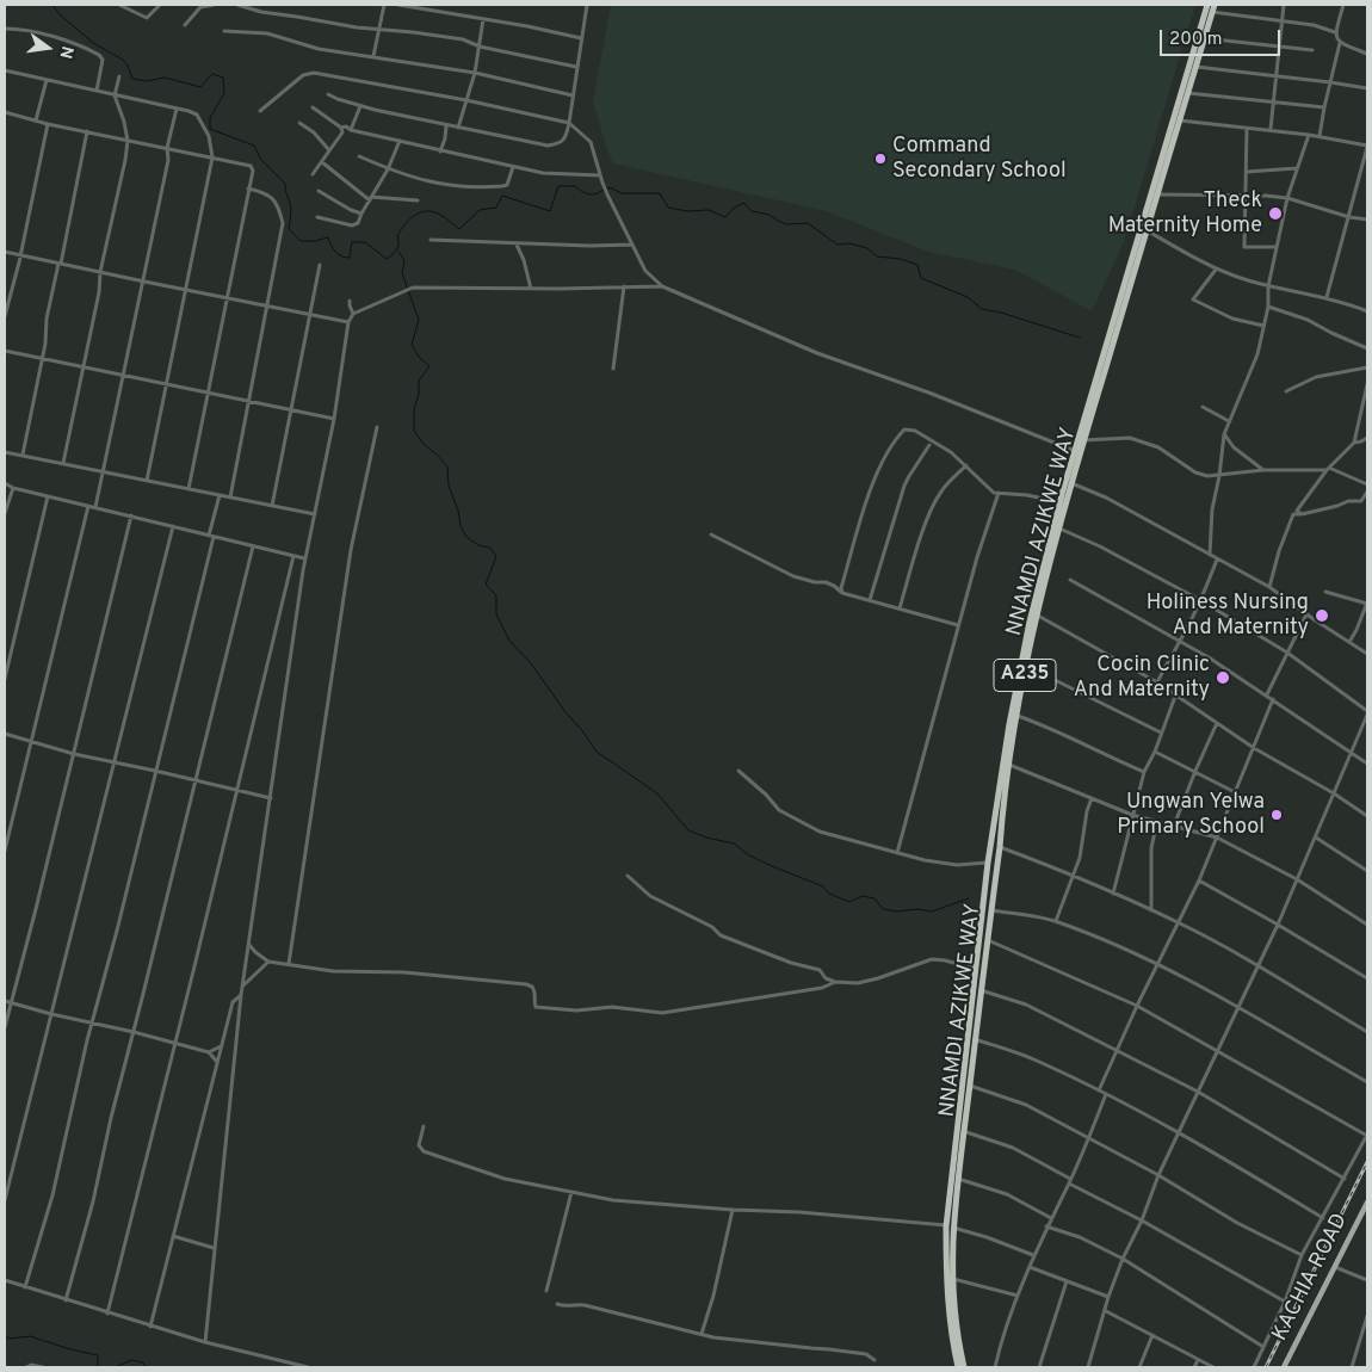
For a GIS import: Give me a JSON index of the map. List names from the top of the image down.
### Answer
{
  "streets": {
    "highway": ["NNAMDI AZIKWE WAY", "A235"],
    "main road": ["KACHIA ROAD"]
  },
  "places": [
    "Command Secondary School",
    "Theck Maternity Home",
    "Holiness Nursing And Maternity",
    "Cocin Clinic And Maternity",
    "Ungwan Yelwa Primary School"
  ],
  "scale_bar": "200 m",
  "north": "right"
}
